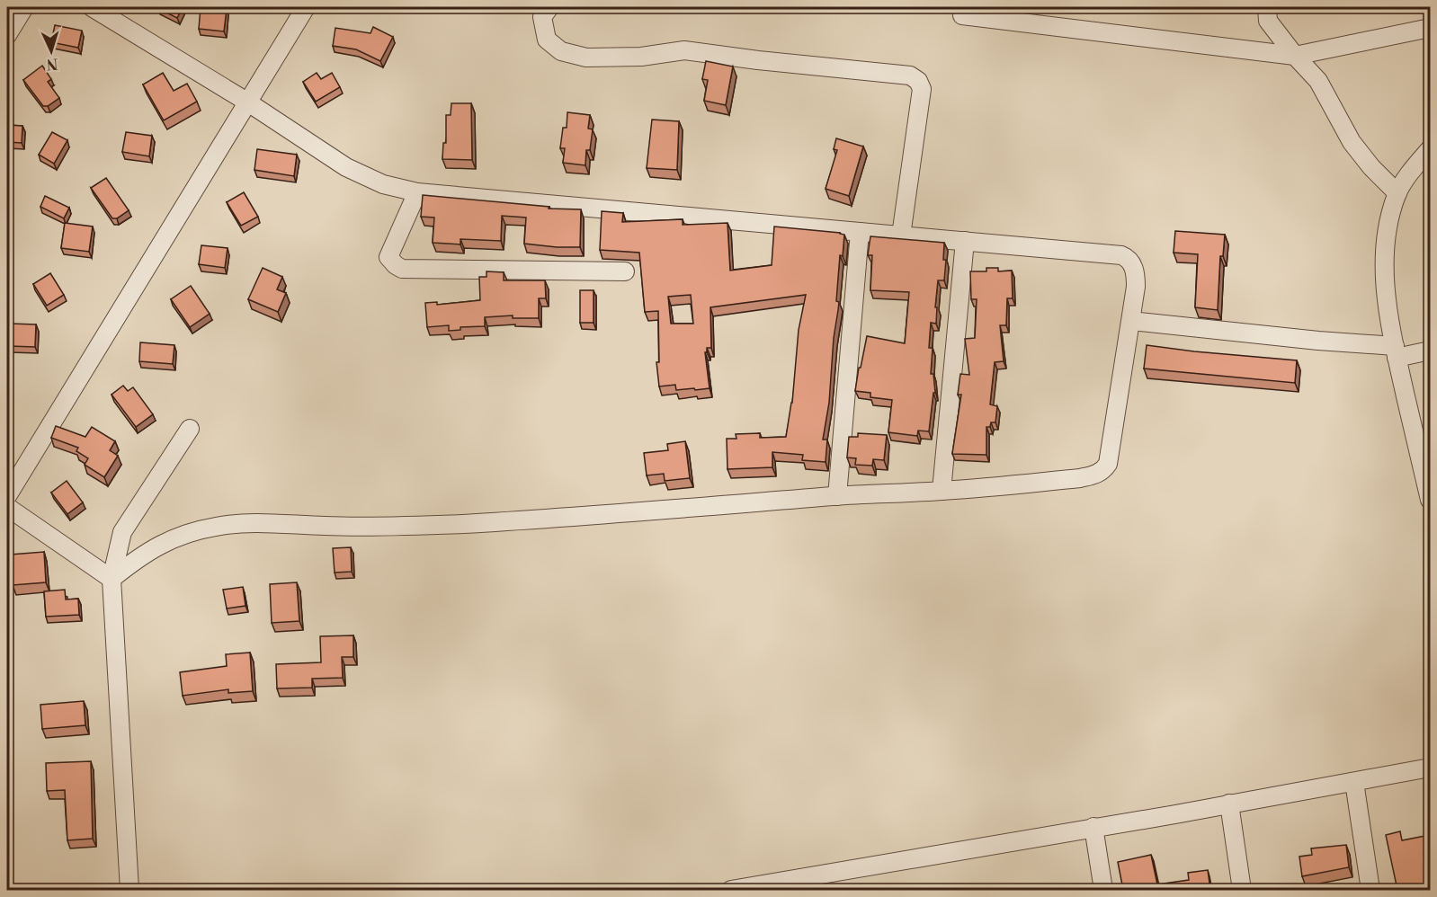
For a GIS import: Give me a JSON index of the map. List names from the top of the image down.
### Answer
{
  "north": "bottom"
}
